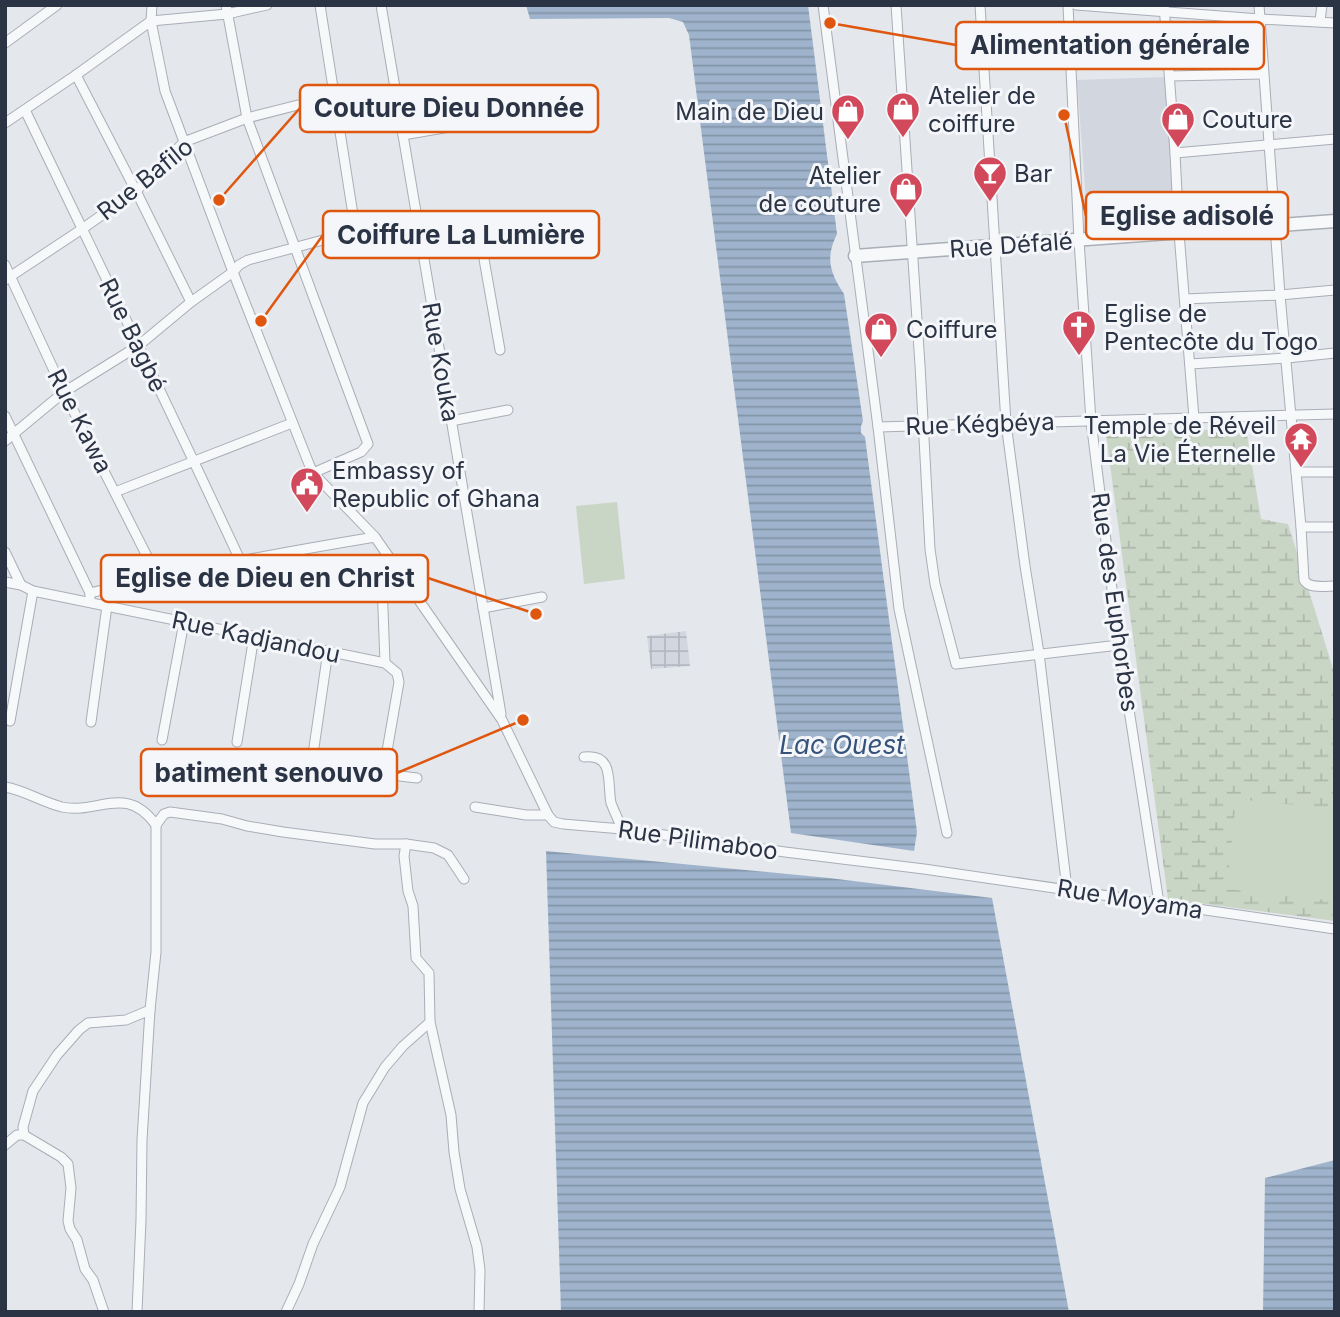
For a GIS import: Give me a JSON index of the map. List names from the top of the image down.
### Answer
{
  "streets": {
    "street": [
      "Rue Bafilo",
      "Rue Défalé",
      "Rue Bagbé",
      "Rue Kouka",
      "Rue Kawa",
      "Rue Kégbéya",
      "Rue des Euphorbes",
      "Rue Kadjandou",
      "Rue Pilimaboo",
      "Rue Moyama"
    ]
  },
  "crossings": [
    ["Rue Bafilo", "Rue Bagbé"],
    ["Rue Bafilo", "Rue Kawa"],
    ["Rue Défalé", "Rue des Euphorbes"],
    ["Rue Kégbéya", "Rue des Euphorbes"],
    ["Rue des Euphorbes", "Rue Moyama"],
    ["Rue Pilimaboo", "Rue Moyama"]
  ],
  "water": ["Lac Ouest"],
  "places": {
    "other": [
      "Alimentation générale",
      "Eglise adisolé",
      "Couture Dieu Donnée",
      "Coiffure La Lumière",
      "Eglise de Dieu en Christ",
      "batiment senouvo"
    ],
    "shop": [
      "Atelier de coiffure",
      "Main de Dieu",
      "Couture",
      "Atelier de couture",
      "Coiffure"
    ],
    "bar": ["Bar"],
    "church": ["Eglise de Pentecôte du Togo"],
    "temple": ["Temple de Réveil La Vie Éternelle"],
    "public building": ["Embassy of Republic of Ghana"]
  }
}
